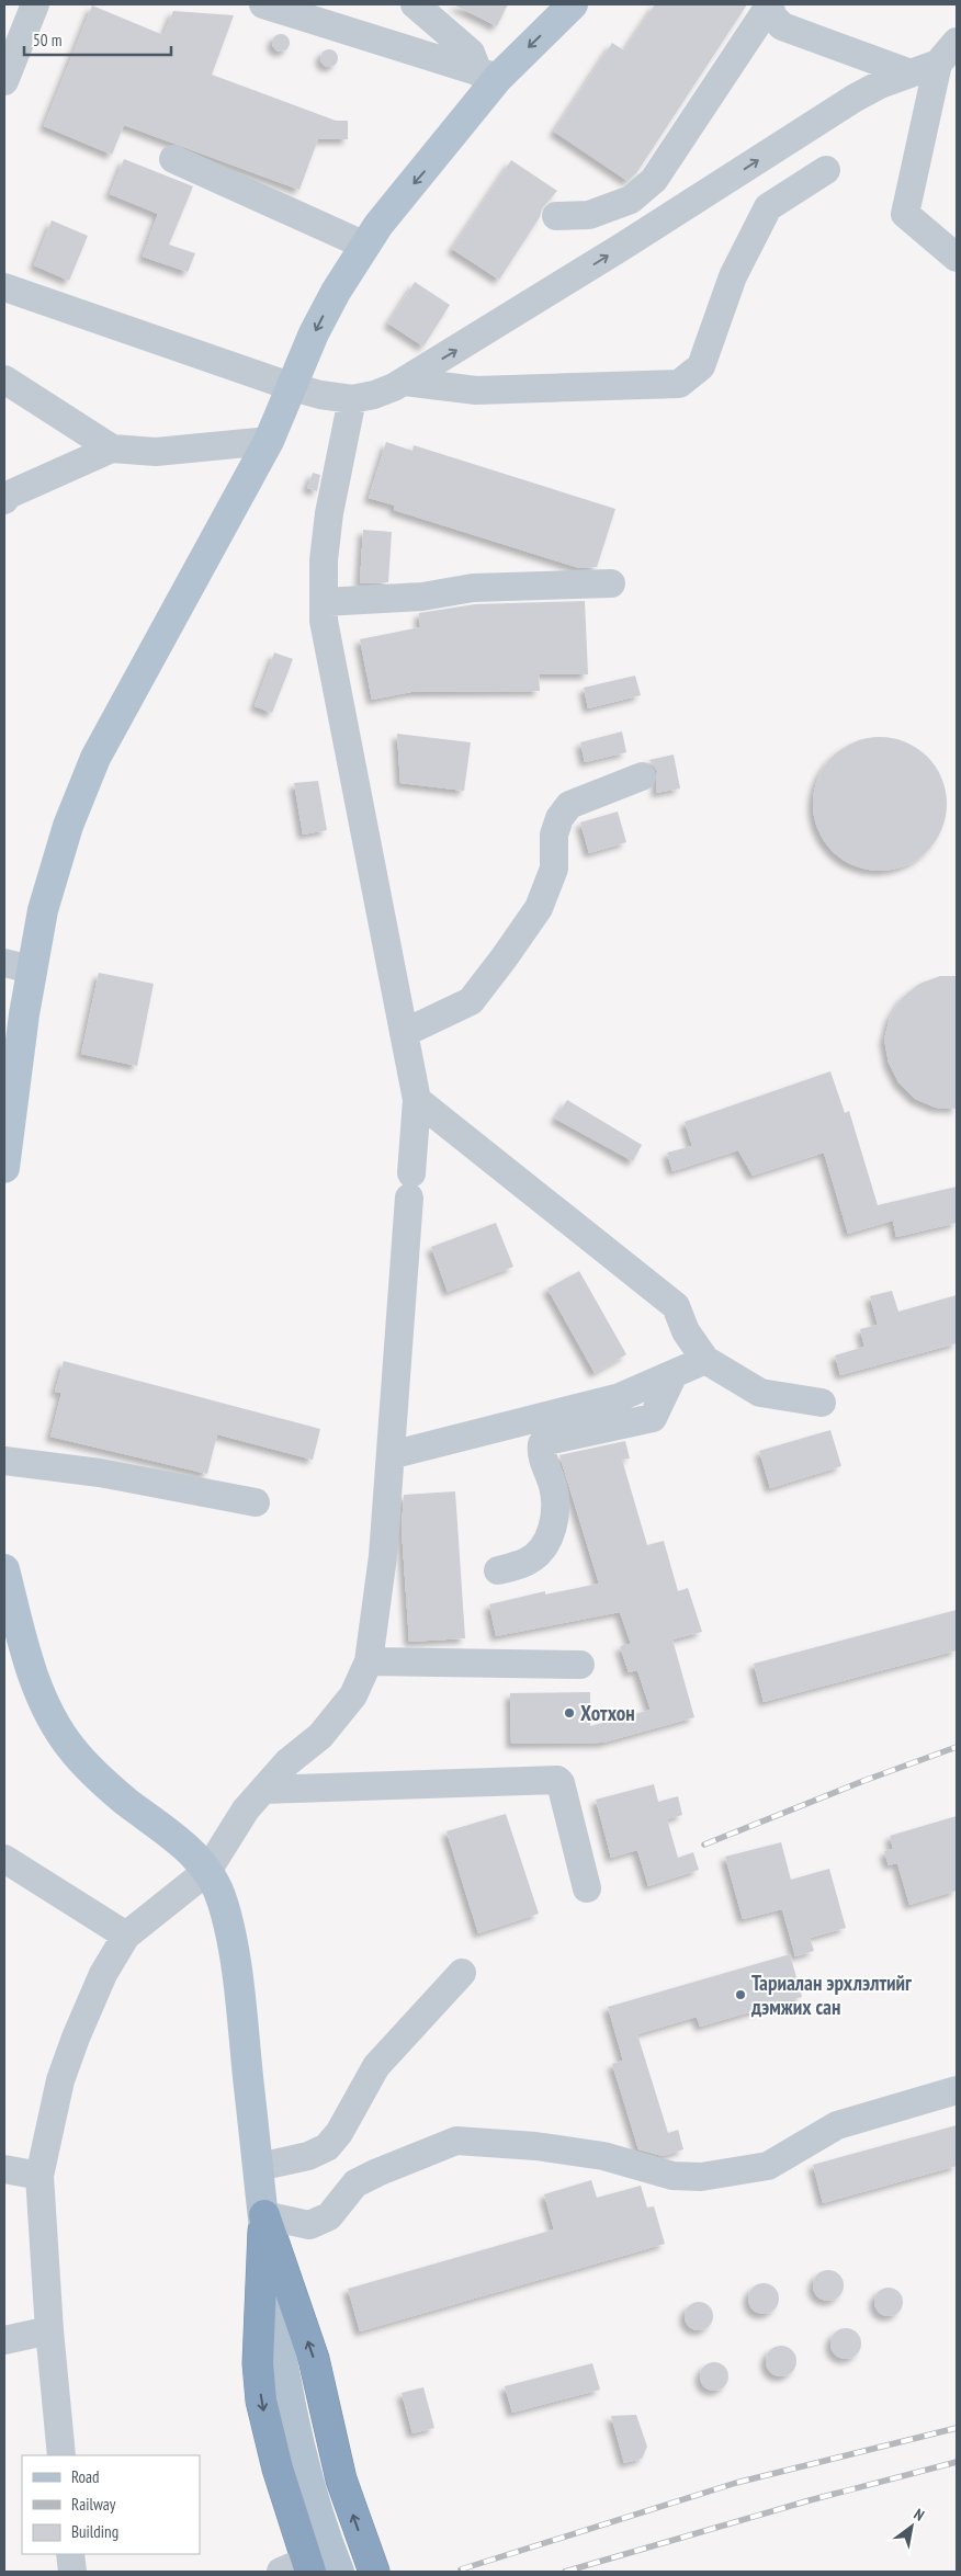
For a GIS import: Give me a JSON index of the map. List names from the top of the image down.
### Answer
{
  "places": ["Хотхон", "Тариалан эрхлэлтийг дэмжих сан"],
  "legend": ["Road", "Railway", "Building"],
  "scale_bar": "50 m",
  "north": "top right"
}
